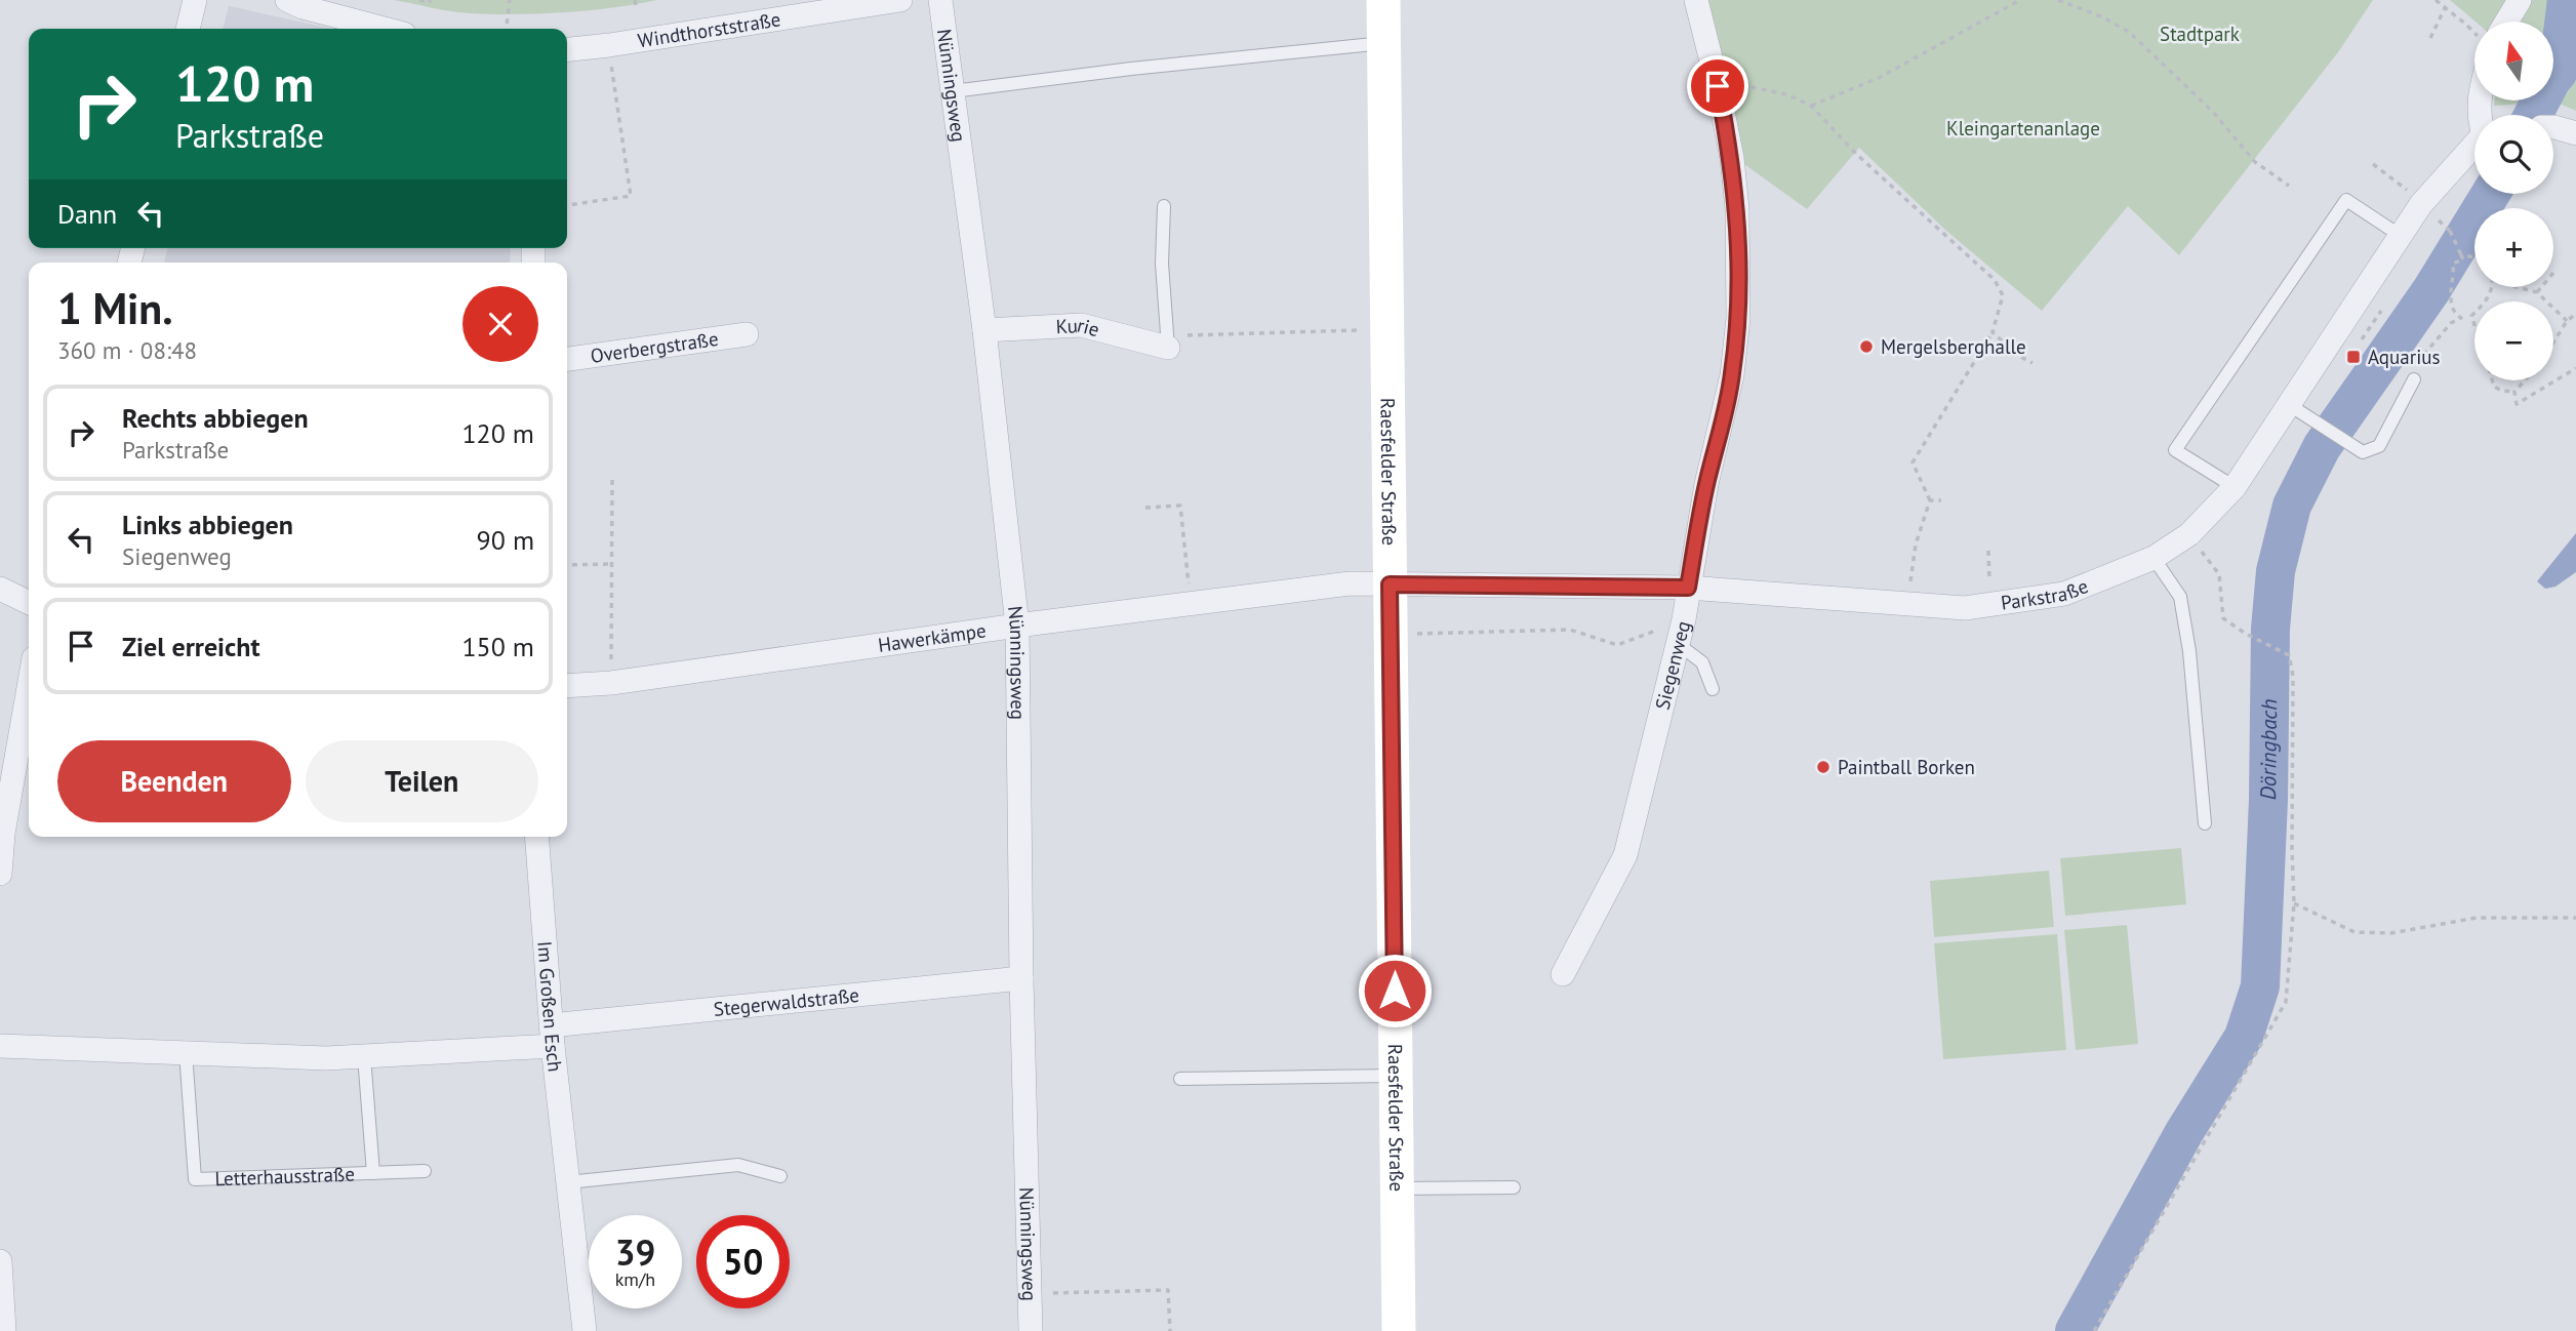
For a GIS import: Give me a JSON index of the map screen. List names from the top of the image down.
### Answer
{
  "streets": {
    "main road": ["Raesfelder Straße"],
    "street": [
      "Windthorststraße",
      "Nünningsweg",
      "Kurie",
      "Overbergstraße",
      "Parkstraße",
      "Hawerkämpe",
      "Siegenweg",
      "Stegerwaldstraße",
      "Im Großen Esch"
    ],
    "lane": ["Letterhausstraße"]
  },
  "crossings": [
    ["Nünningsweg", "Kurie"],
    ["Nünningsweg", "Hawerkämpe"],
    ["Nünningsweg", "Stegerwaldstraße"],
    ["Raesfelder Straße", "Parkstraße"],
    ["Raesfelder Straße", "Hawerkämpe"],
    ["Parkstraße", "Hawerkämpe"],
    ["Parkstraße", "Siegenweg"],
    ["Stegerwaldstraße", "Im Großen Esch"]
  ],
  "water": ["Döringbach"],
  "parks": ["Stadtpark", "Kleingartenanlage"],
  "places": {
    "other": ["Mergelsberghalle", "Paintball Borken"],
    "transit": ["Aquarius"]
  },
  "north": "top",
  "page": {
    "map_buttons": ["+", "−"],
    "turn": ["120 m", "Parkstraße"],
    "then": "Dann",
    "heading": ["1 Min.", "360 m · 08:48"],
    "list": [
      {
        "name": "Rechts abbiegen",
        "note": "Parkstraße",
        "value": "120 m"
      },
      {
        "name": "Links abbiegen",
        "note": "Siegenweg",
        "value": "90 m"
      },
      {
        "name": "Ziel erreicht",
        "value": "150 m"
      }
    ],
    "buttons": ["Beenden", "Teilen"],
    "speed": "39 km/h",
    "limit": "50"
  }
}
